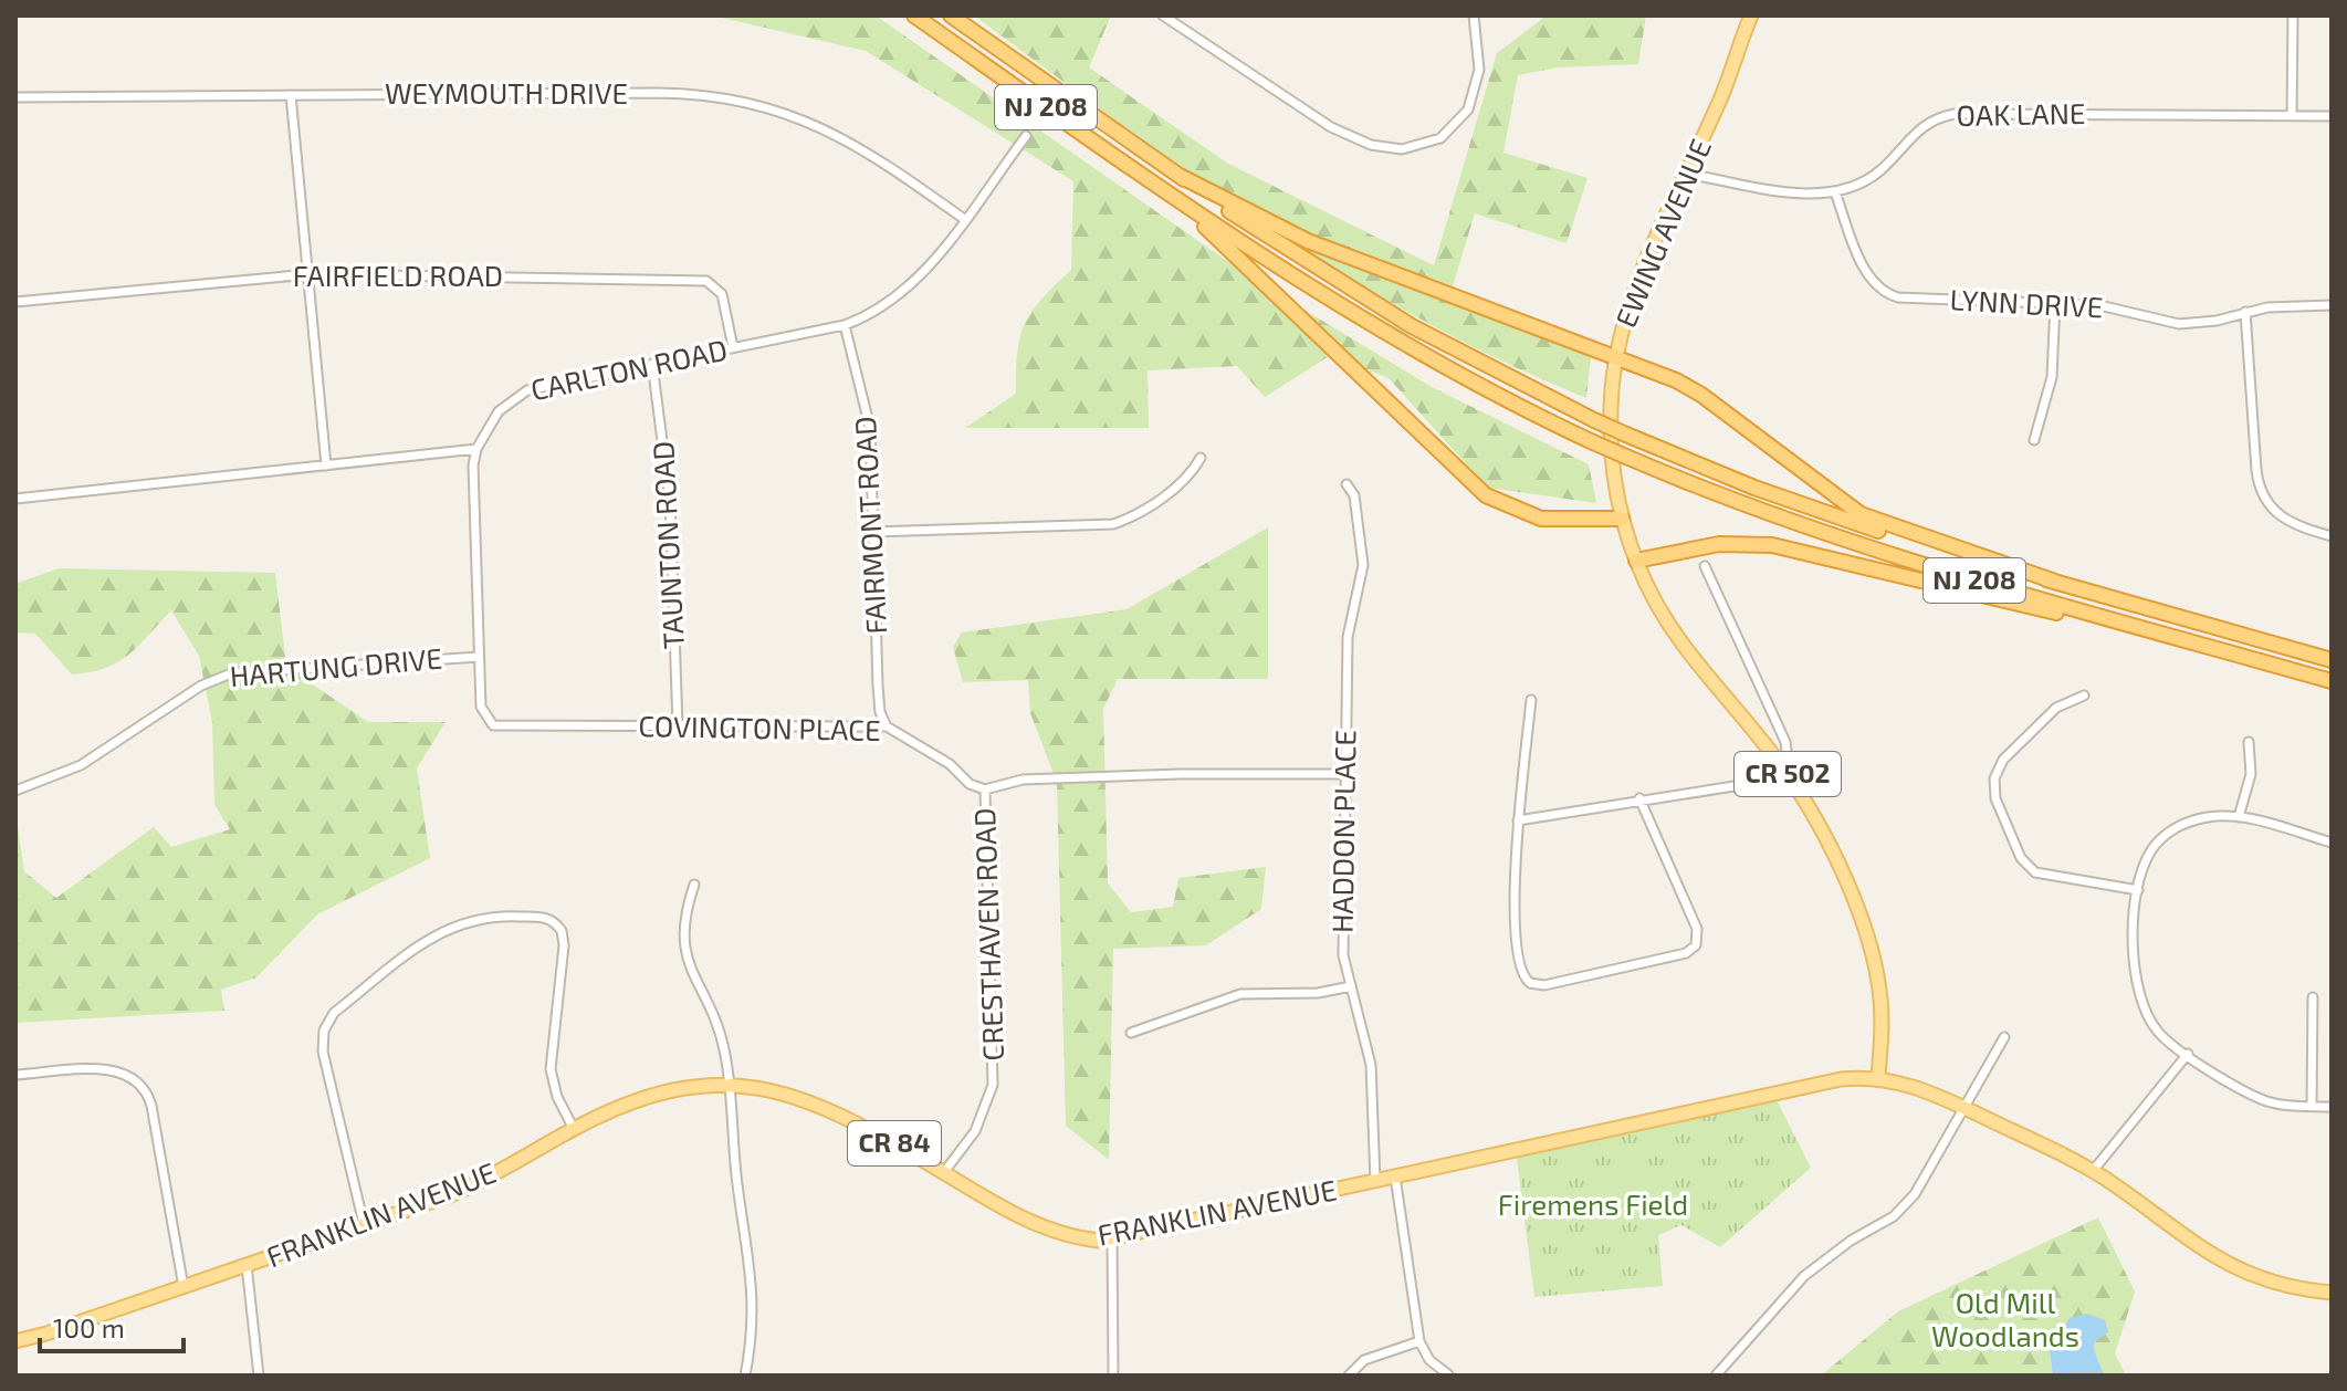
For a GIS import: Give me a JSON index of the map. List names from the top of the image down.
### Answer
{
  "streets": {
    "highway": ["NJ 208"],
    "main road": [
      "EWING AVENUE",
      "CR 502",
      "CR 84",
      "FRANKLIN AVENUE"
    ],
    "street": [
      "WEYMOUTH DRIVE",
      "OAK LANE",
      "FAIRFIELD ROAD",
      "LYNN DRIVE",
      "CARLTON ROAD",
      "FAIRMONT ROAD",
      "TAUNTON ROAD",
      "HARTUNG DRIVE",
      "COVINGTON PLACE",
      "HADDON PLACE",
      "CRESTHAVEN ROAD"
    ]
  },
  "crossings": [
    ["WEYMOUTH DRIVE", "CARLTON ROAD"],
    ["OAK LANE", "EWING AVENUE"],
    ["OAK LANE", "LYNN DRIVE"],
    ["EWING AVENUE", "FRANKLIN AVENUE"],
    ["FAIRFIELD ROAD", "CARLTON ROAD"],
    ["CARLTON ROAD", "FAIRMONT ROAD"],
    ["CARLTON ROAD", "TAUNTON ROAD"],
    ["CARLTON ROAD", "HARTUNG DRIVE"],
    ["FAIRMONT ROAD", "COVINGTON PLACE"],
    ["TAUNTON ROAD", "COVINGTON PLACE"],
    ["HARTUNG DRIVE", "COVINGTON PLACE"],
    ["COVINGTON PLACE", "CRESTHAVEN ROAD"],
    ["HADDON PLACE", "FRANKLIN AVENUE"],
    ["CRESTHAVEN ROAD", "FRANKLIN AVENUE"]
  ],
  "parks": ["Firemens Field", "Old Mill Woodlands"],
  "scale_bar": "100 m"
}
